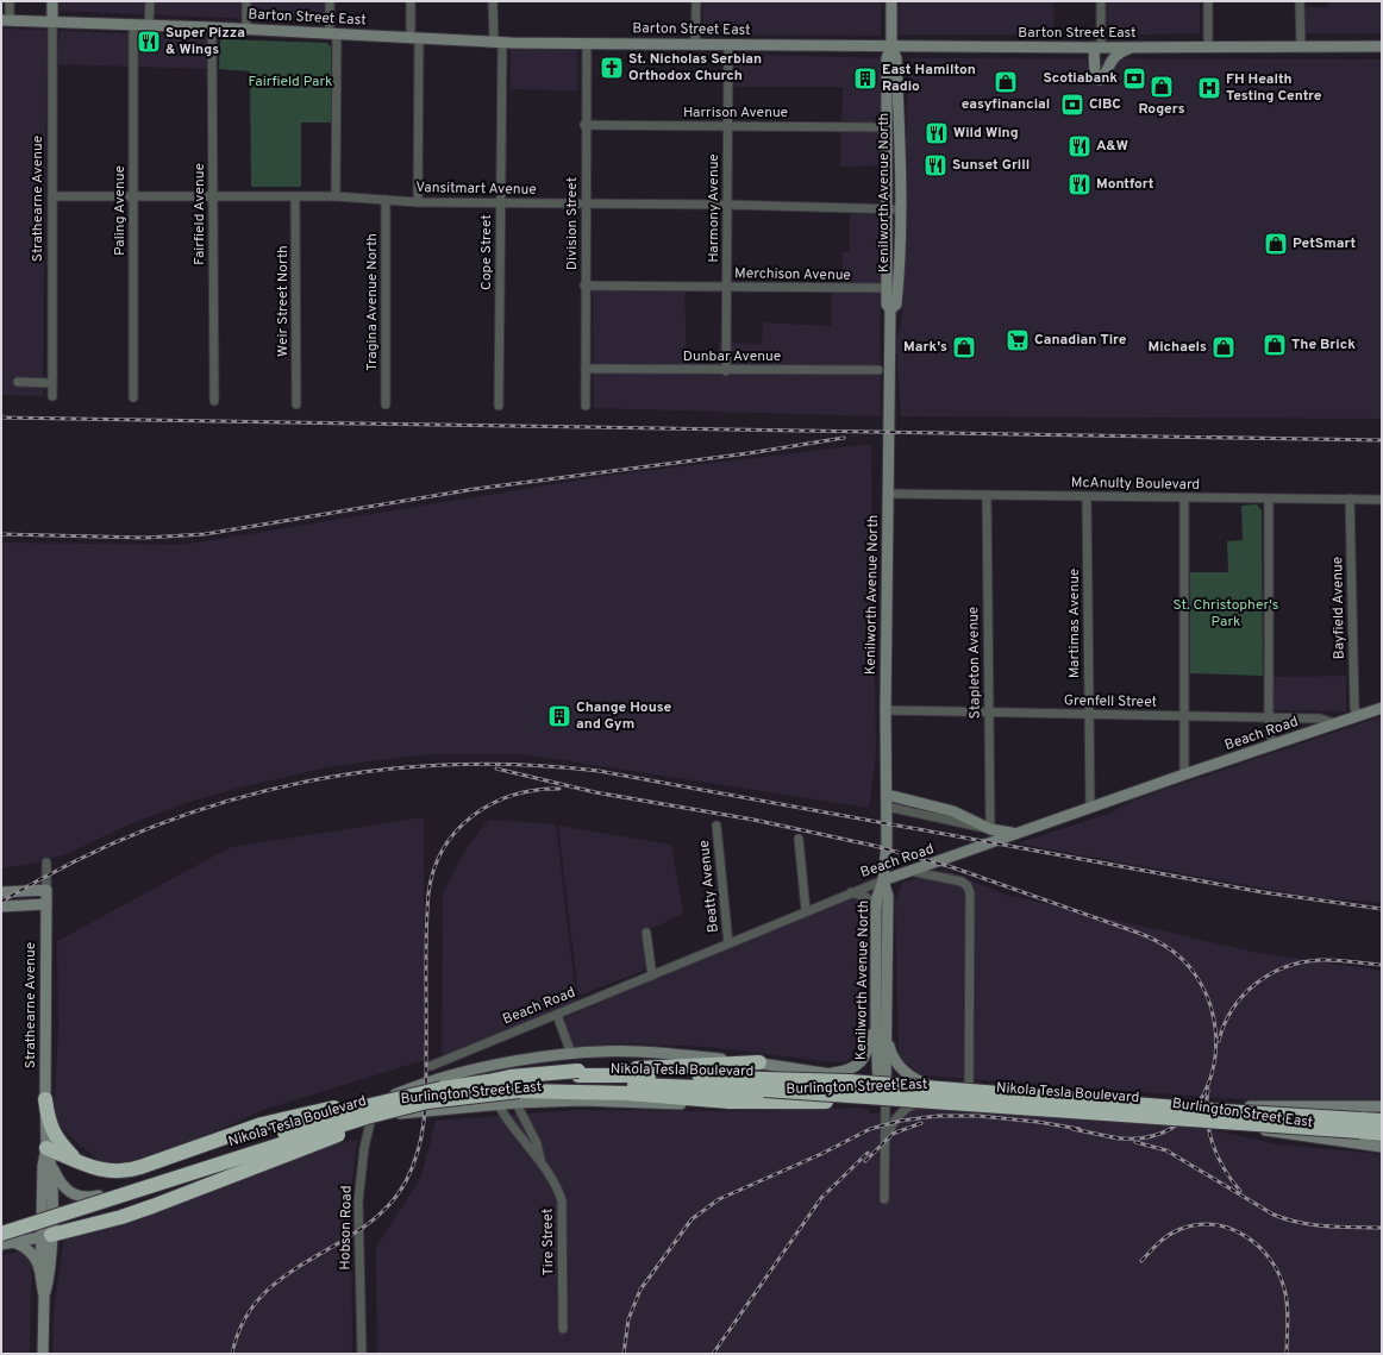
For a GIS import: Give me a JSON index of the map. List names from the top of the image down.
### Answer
{
  "streets": {
    "highway": ["Nikola Tesla Boulevard"],
    "main road": [
      "Barton Street East",
      "Kenilworth Avenue North",
      "Strathearne Avenue",
      "Beach Road",
      "Burlington Street East"
    ],
    "street": [
      "Harrison Avenue",
      "Vansitmart Avenue",
      "Harmony Avenue",
      "Paling Avenue",
      "Fairfield Avenue",
      "Division Street",
      "Cope Street",
      "Merchison Avenue",
      "Weir Street North",
      "Tragina Avenue North",
      "Dunbar Avenue",
      "McAnulty Boulevard",
      "Bayfield Avenue",
      "Martimas Avenue",
      "Stapleton Avenue",
      "Grenfell Street",
      "Beatty Avenue",
      "Hobson Road",
      "Tire Street"
    ]
  },
  "crossings": [
    ["Barton Street East", "Kenilworth Avenue North"],
    ["Barton Street East", "Strathearne Avenue"],
    ["Barton Street East", "Harmony Avenue"],
    ["Barton Street East", "Paling Avenue"],
    ["Barton Street East", "Fairfield Avenue"],
    ["Barton Street East", "Division Street"],
    ["Barton Street East", "Cope Street"],
    ["Harrison Avenue", "Kenilworth Avenue North"],
    ["Harrison Avenue", "Harmony Avenue"],
    ["Harrison Avenue", "Division Street"],
    ["Vansitmart Avenue", "Kenilworth Avenue North"],
    ["Vansitmart Avenue", "Strathearne Avenue"],
    ["Vansitmart Avenue", "Harmony Avenue"],
    ["Vansitmart Avenue", "Paling Avenue"],
    ["Vansitmart Avenue", "Fairfield Avenue"],
    ["Vansitmart Avenue", "Division Street"],
    ["Vansitmart Avenue", "Cope Street"],
    ["Vansitmart Avenue", "Weir Street North"],
    ["Vansitmart Avenue", "Tragina Avenue North"],
    ["Kenilworth Avenue North", "Merchison Avenue"],
    ["Kenilworth Avenue North", "McAnulty Boulevard"],
    ["Kenilworth Avenue North", "Grenfell Street"],
    ["Kenilworth Avenue North", "Beach Road"],
    ["Kenilworth Avenue North", "Burlington Street East"],
    ["Strathearne Avenue", "Burlington Street East"],
    ["Harmony Avenue", "Merchison Avenue"],
    ["Harmony Avenue", "Dunbar Avenue"],
    ["Division Street", "Merchison Avenue"],
    ["Division Street", "Dunbar Avenue"],
    ["McAnulty Boulevard", "Bayfield Avenue"],
    ["McAnulty Boulevard", "Martimas Avenue"],
    ["McAnulty Boulevard", "Stapleton Avenue"],
    ["Bayfield Avenue", "Beach Road"],
    ["Martimas Avenue", "Grenfell Street"],
    ["Martimas Avenue", "Beach Road"],
    ["Stapleton Avenue", "Grenfell Street"],
    ["Grenfell Street", "Beach Road"],
    ["Beach Road", "Beatty Avenue"],
    ["Nikola Tesla Boulevard", "Burlington Street East"],
    ["Nikola Tesla Boulevard", "Tire Street"],
    ["Burlington Street East", "Hobson Road"],
    ["Burlington Street East", "Tire Street"]
  ],
  "parks": ["Fairfield Park", "St. Christopher's Park"],
  "places": {
    "restaurant": [
      "Super Pizza & Wings",
      "Wild Wing",
      "A&W",
      "Sunset Grill",
      "Montfort"
    ],
    "church": ["St. Nicholas Serbian Orthodox Church"],
    "building": ["East Hamilton Radio", "Change House and Gym"],
    "bank": ["Scotiabank", "CIBC"],
    "shop": [
      "easyfinancial",
      "Rogers",
      "PetSmart",
      "The Brick",
      "Mark's",
      "Michaels"
    ],
    "hospital": ["FH Health Testing Centre"],
    "supermarket": ["Canadian Tire"]
  }
}
